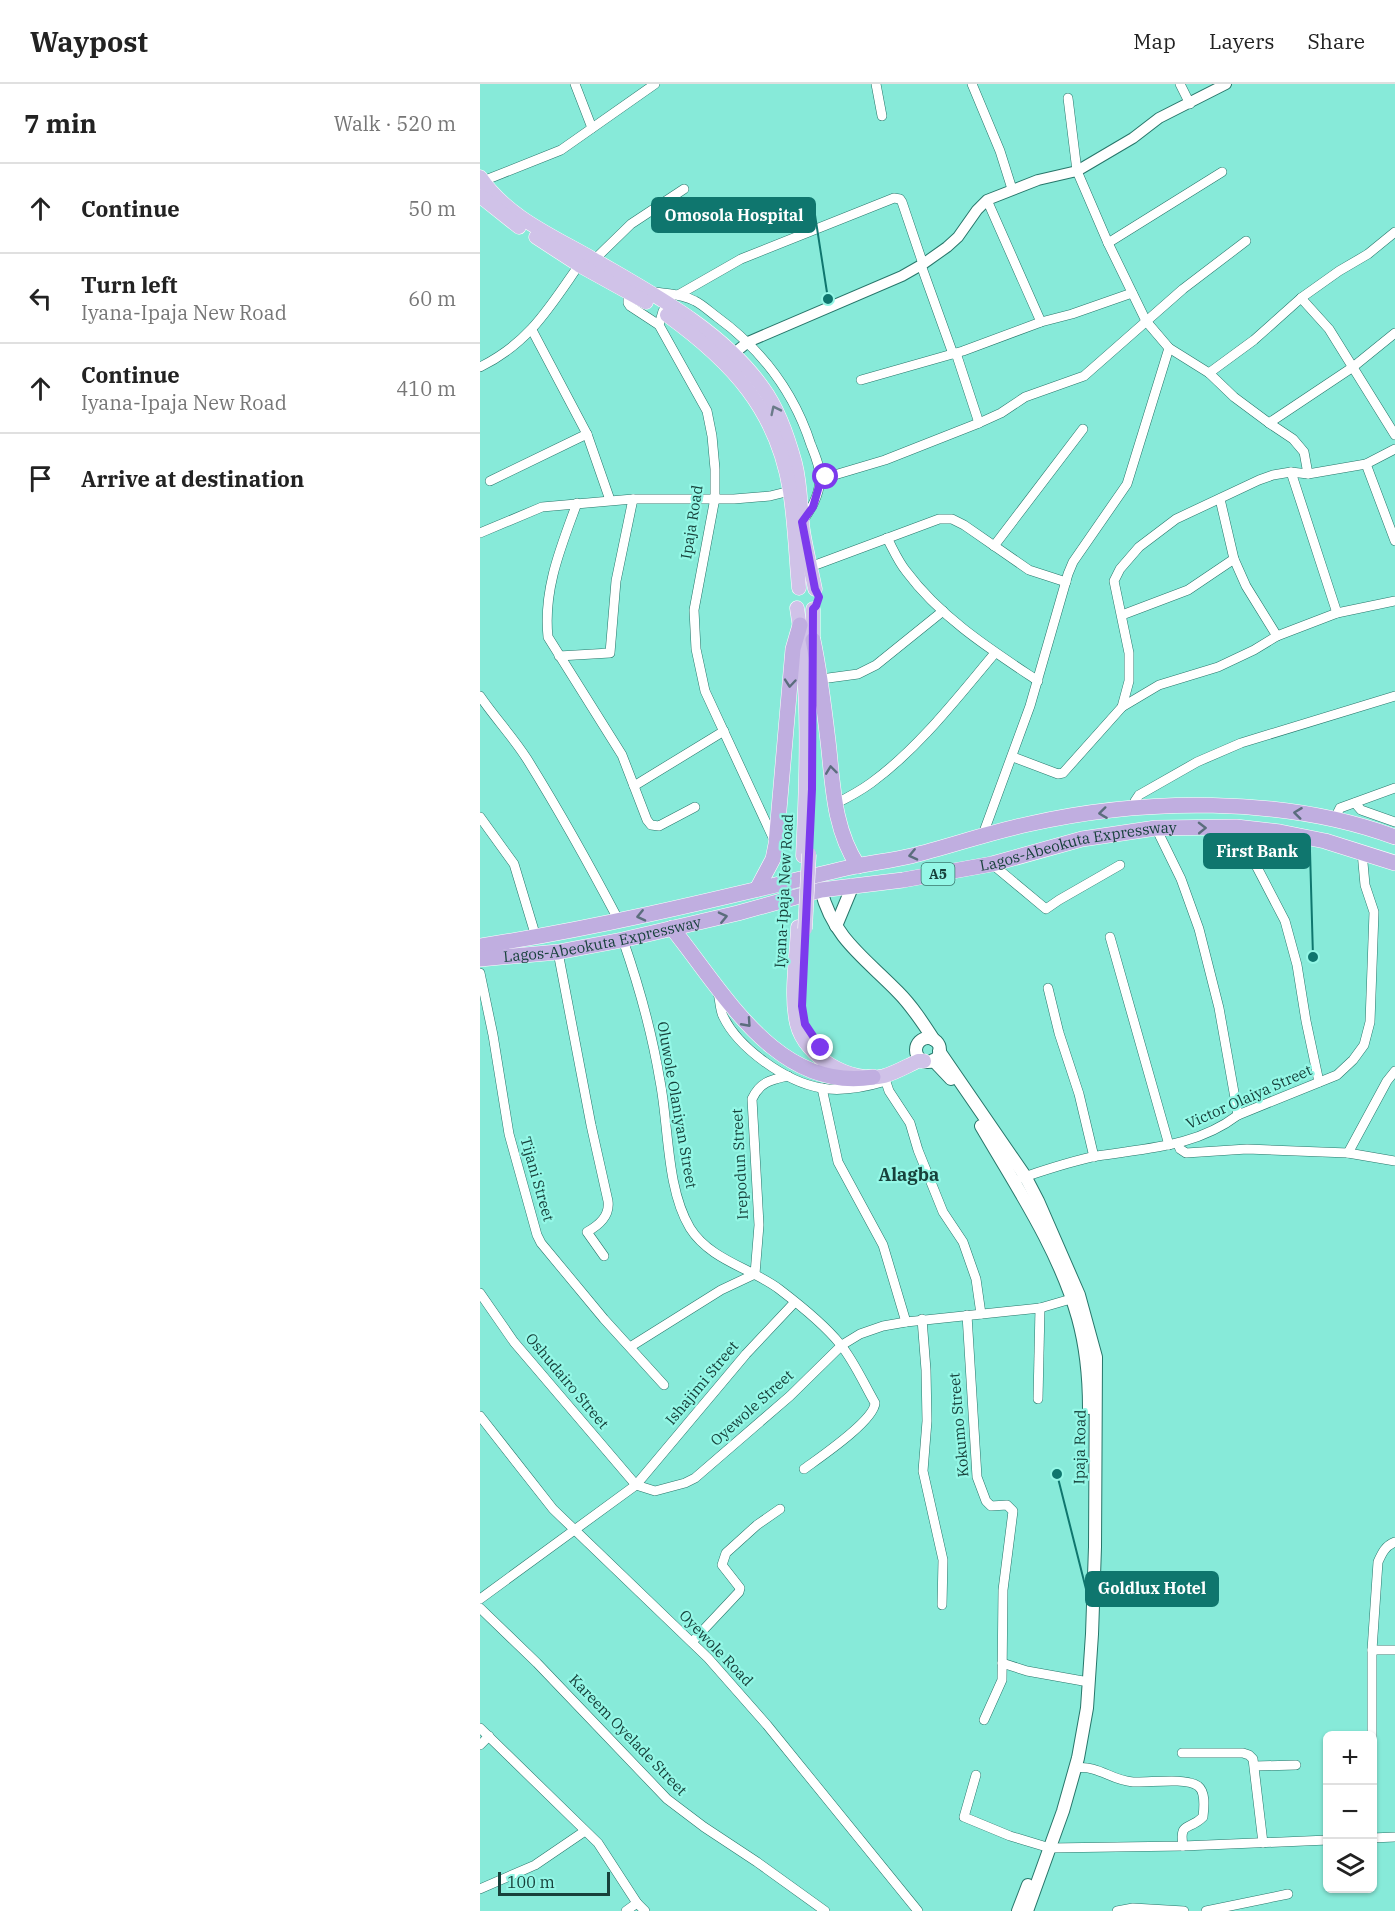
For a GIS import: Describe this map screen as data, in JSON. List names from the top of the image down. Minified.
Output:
{"streets":{"highway":["Lagos-Abeokuta Expressway","A5"],"main road":["Ipaja Road","Iyana-Ipaja New Road"],"street":["Victor Olaiya Street","Oluwole Olaniyan Street","Irepodun Street","Tijani Street","Oshudairo Street","Ishajimi Street","Oyewole Street","Kokumo Street","Oyewole Road","Kareem Oyelade Street"]},"crossings":[["Ipaja Road","Lagos-Abeokuta Expressway"],["Ipaja Road","Victor Olaiya Street"],["Ipaja Road","Oyewole Street"],["Lagos-Abeokuta Expressway","Victor Olaiya Street"],["Lagos-Abeokuta Expressway","Oluwole Olaniyan Street"],["Oluwole Olaniyan Street","Irepodun Street"],["Oluwole Olaniyan Street","Ishajimi Street"],["Oluwole Olaniyan Street","Oyewole Street"],["Oshudairo Street","Ishajimi Street"],["Oshudairo Street","Oyewole Street"],["Ishajimi Street","Oyewole Street"],["Oyewole Street","Kokumo Street"]],"districts":["Alagba"],"places":["Omosola Hospital","First Bank","Goldlux Hotel"],"scale_bar":"100 m","page":{"header":"Waypost","nav":["Map","Layers","Share"],"heading":["7 min","Walk · 520 m"],"list":[["Continue","50 m"],["Turn left","Iyana-Ipaja New Road","60 m"],["Continue","Iyana-Ipaja New Road","410 m"],"Arrive at destination"],"map_buttons":["+","−"],"scale":"100 m"}}
